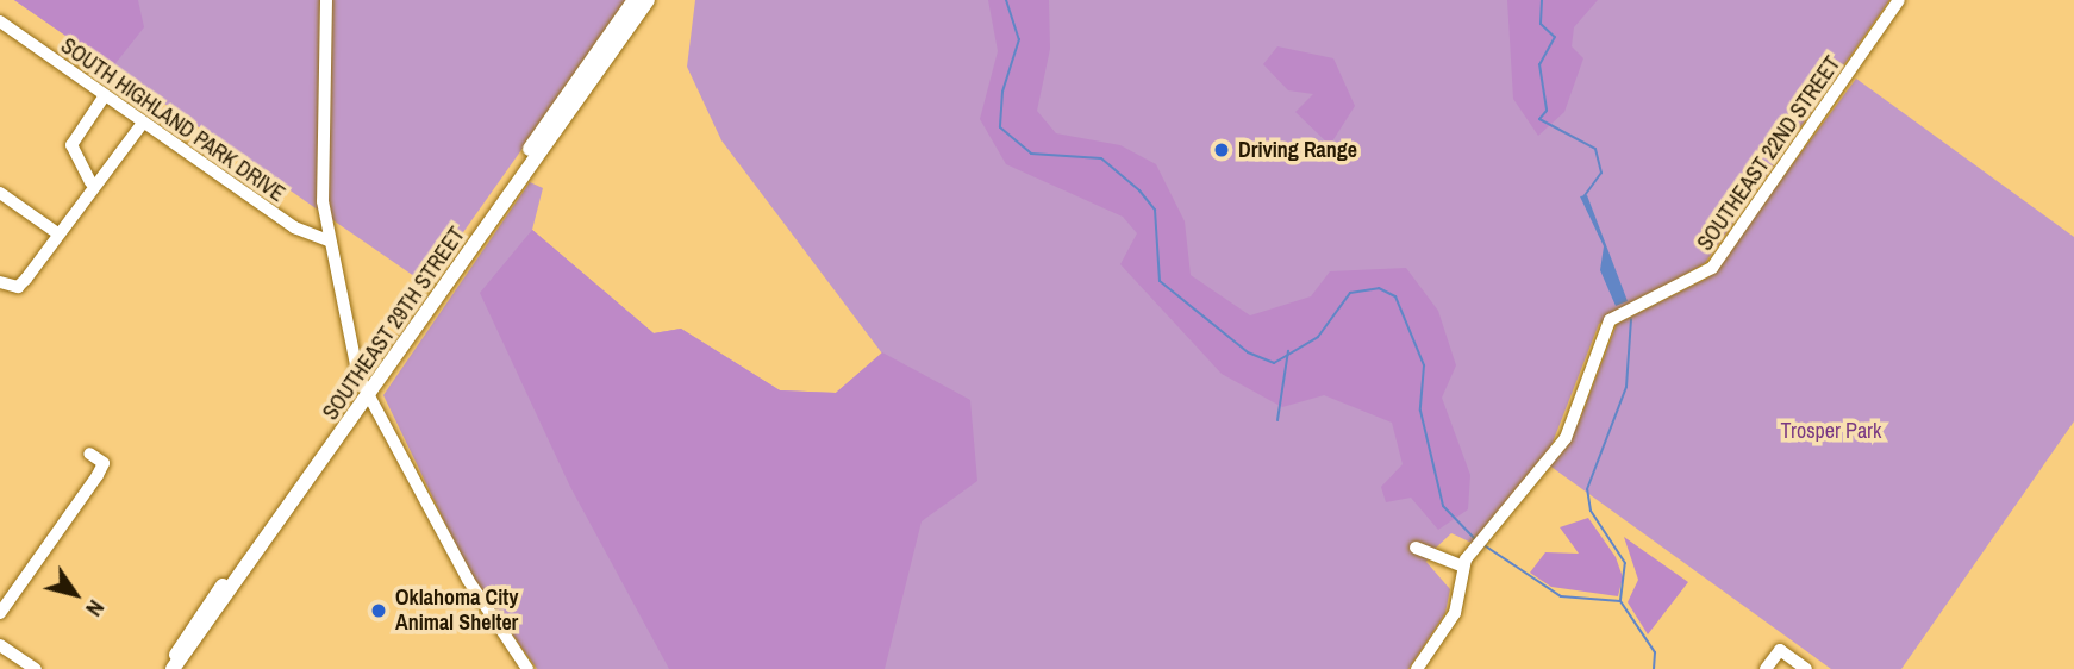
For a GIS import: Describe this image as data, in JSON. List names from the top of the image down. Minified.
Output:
{"streets":{"main road":["SOUTHEAST 29TH STREET"],"street":["SOUTH HIGHLAND PARK DRIVE","SOUTHEAST 22ND STREET"]},"parks":["Trosper Park"],"places":["Driving Range","Oklahoma City Animal Shelter"],"north":"bottom right"}
